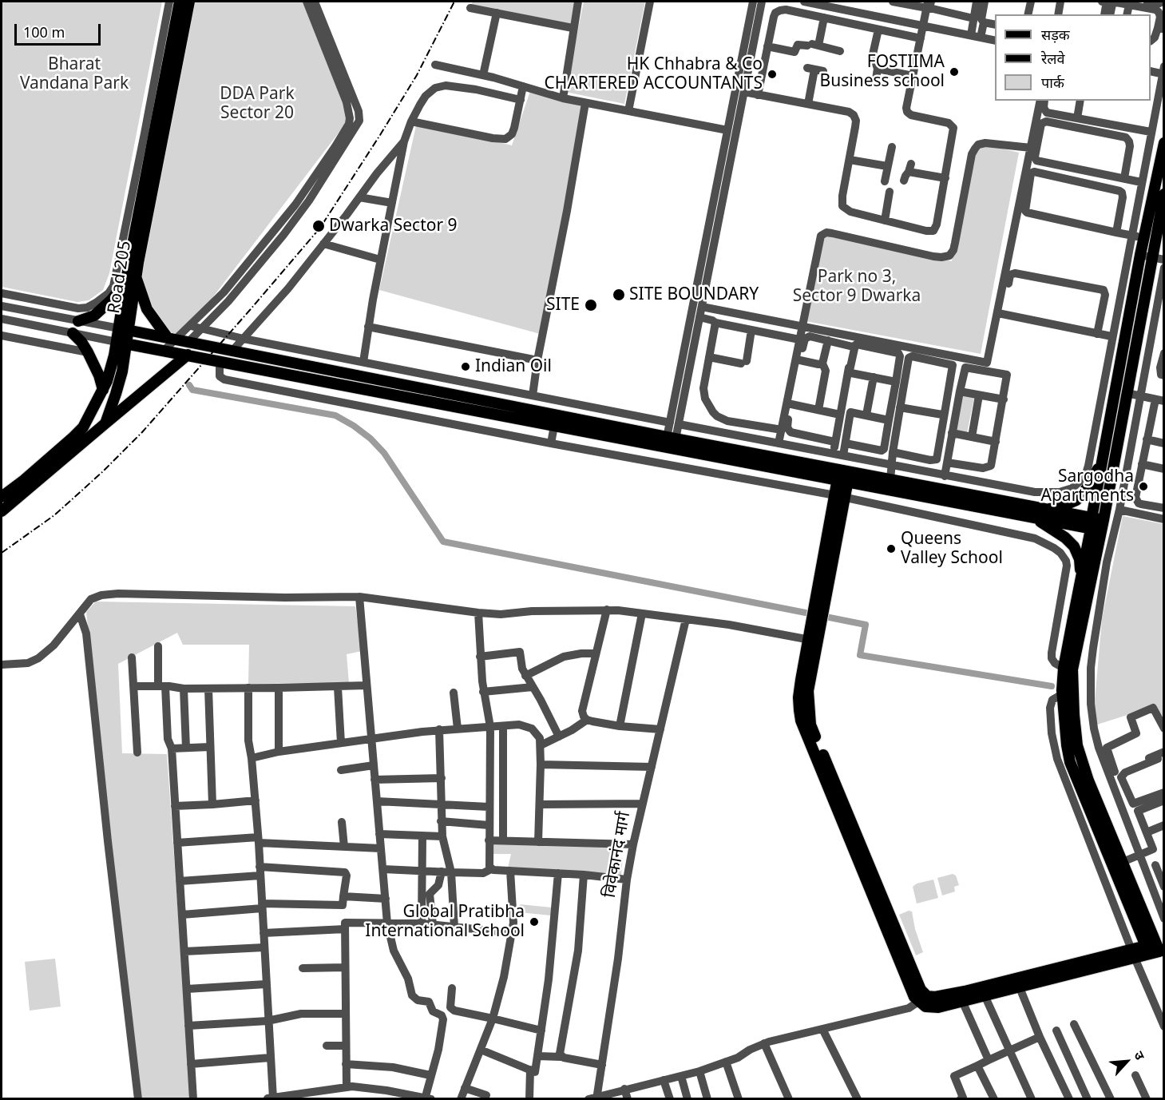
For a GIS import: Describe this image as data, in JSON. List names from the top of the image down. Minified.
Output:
{"streets":{"main road":["Road 205"],"street":["विवेकानंद मार्ग"]},"parks":["Bharat Vandana Park","DDA Park Sector 20","Park no 3, Sector 9 Dwarka"],"places":["FOSTIIMA Business school","HK Chhabra & Co CHARTERED ACCOUNTANTS","Dwarka Sector 9","SITE BOUNDARY","SITE","Indian Oil","Sargodha Apartments","Queens Valley School","Global Pratibha International School"],"legend":["सड़क","रेलवे","पार्क"],"scale_bar":"100 m","north":"top right"}
